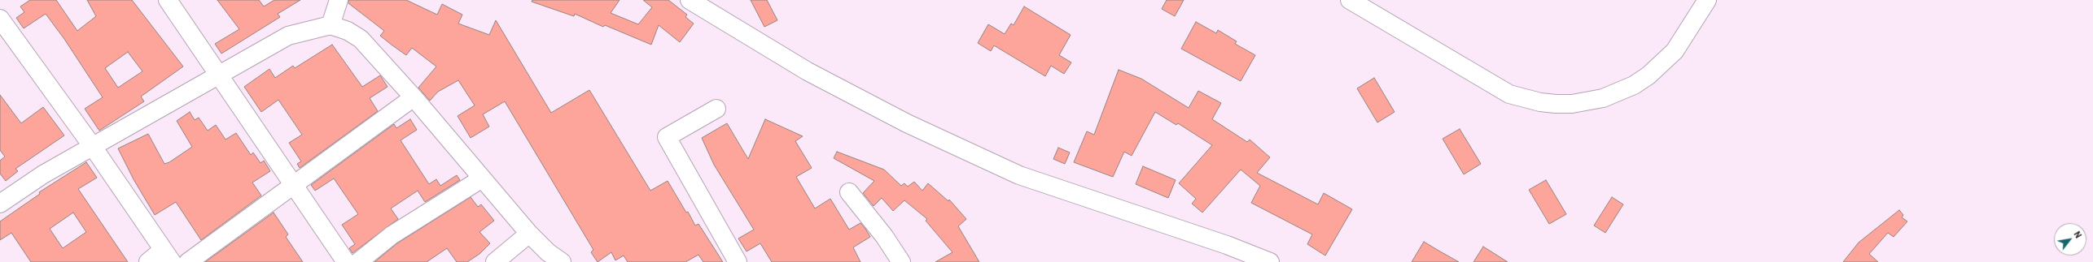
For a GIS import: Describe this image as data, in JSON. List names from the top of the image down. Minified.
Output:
{"north":"top right"}
